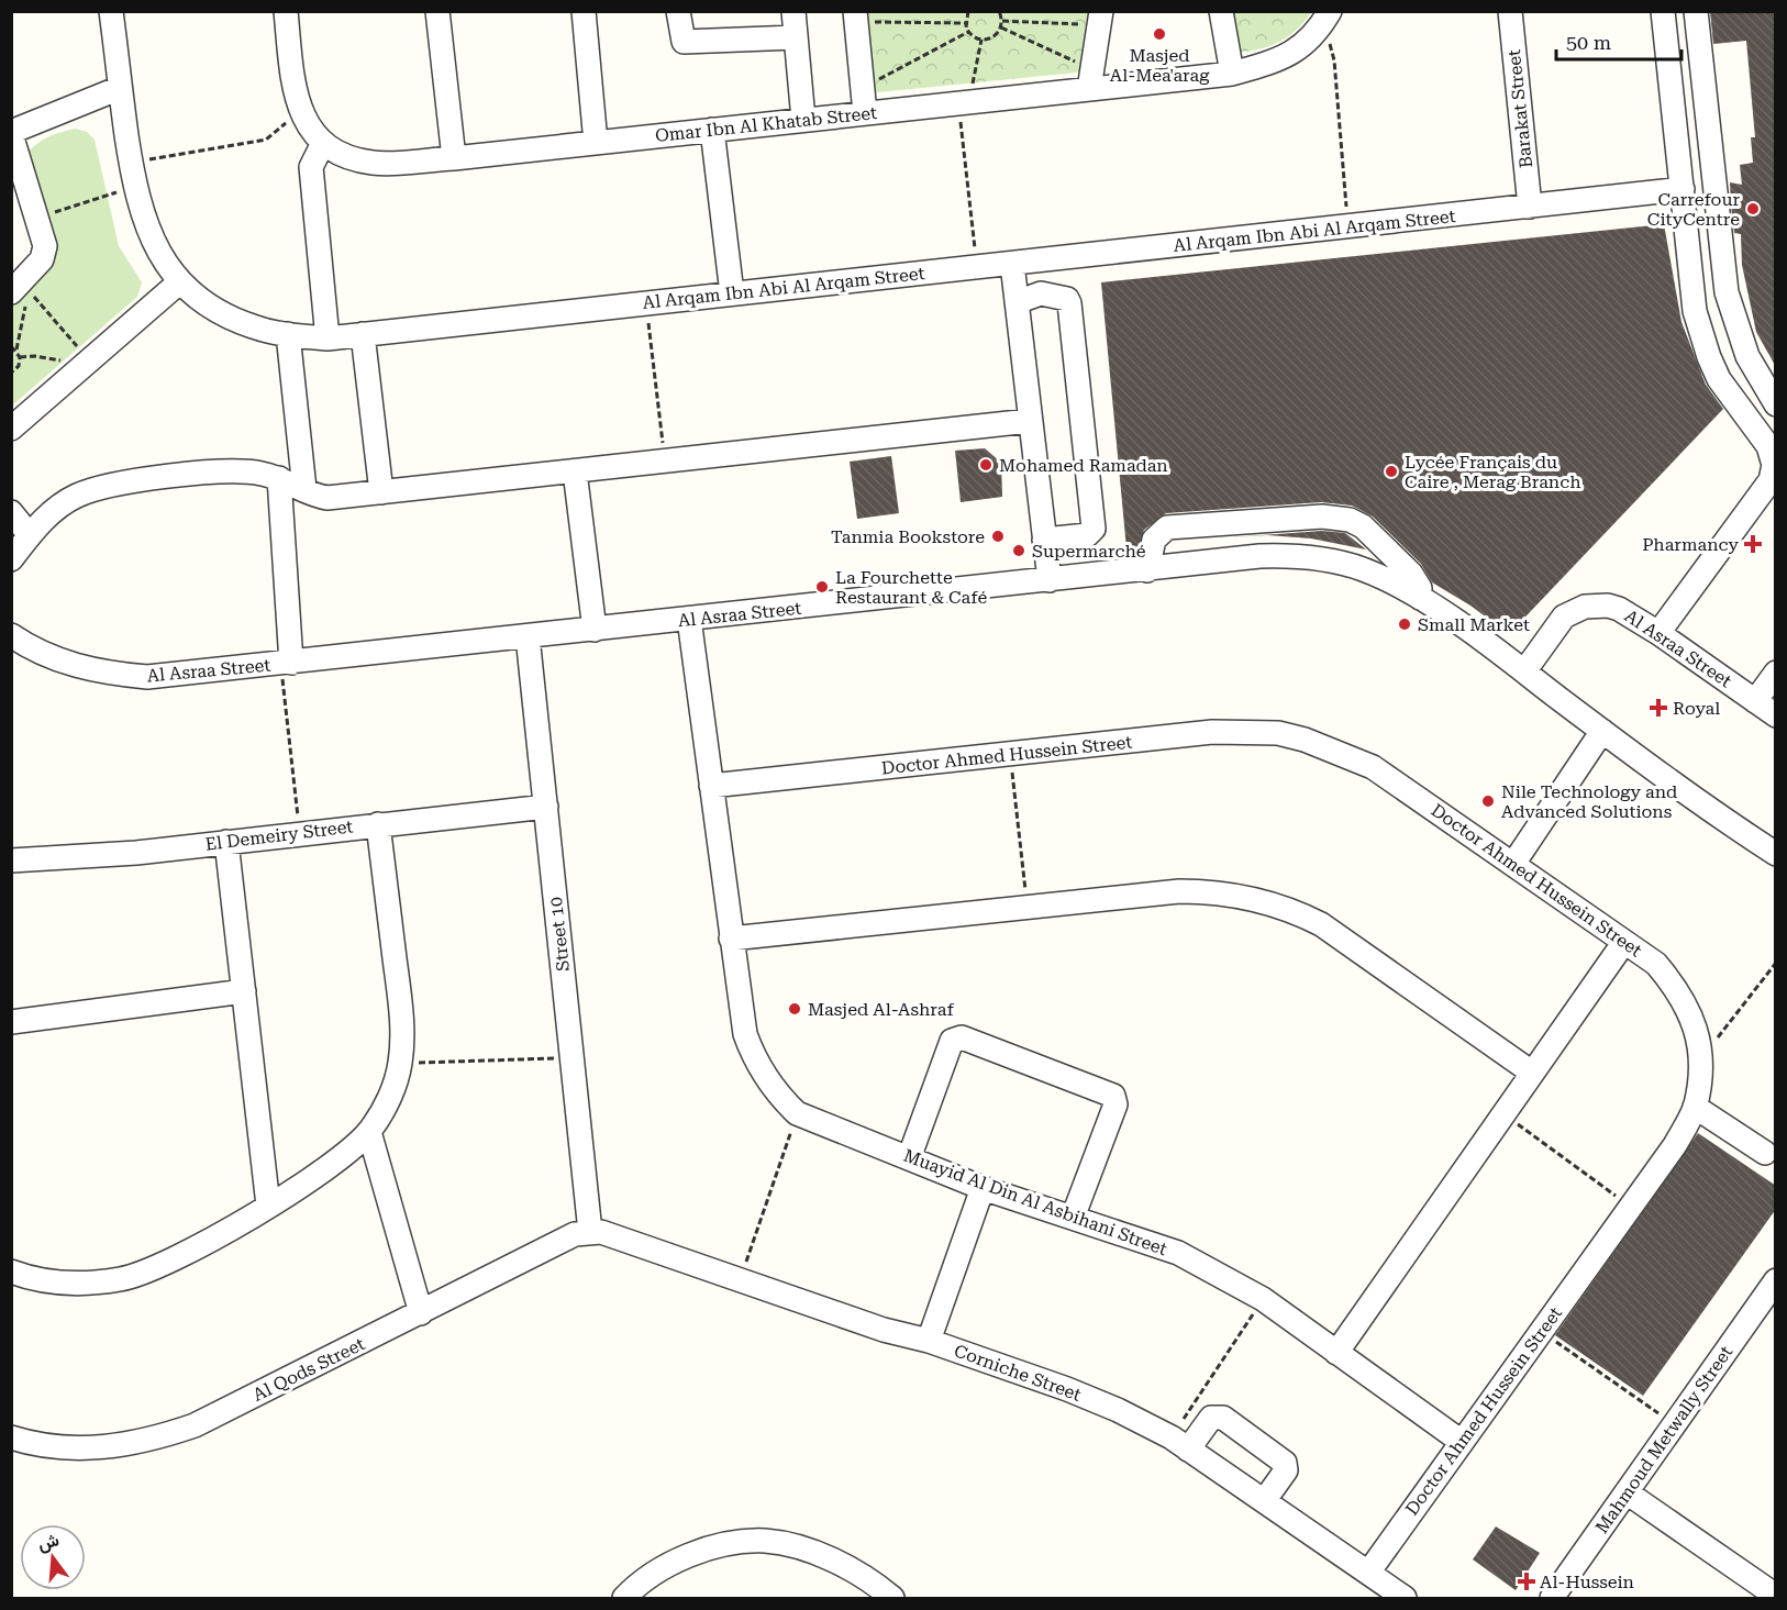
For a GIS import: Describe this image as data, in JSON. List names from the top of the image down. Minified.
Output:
{"streets":{"street":["Barakat Street","Omar Ibn Al Khatab Street","Al Arqam Ibn Abi Al Arqam Street","Al Asraa Street","Doctor Ahmed Hussein Street","El Demeiry Street","Street 10","Muayid Al Din Al Asbihani Street","Al Qods Street","Corniche Street","Mahmoud Metwally Street"]},"crossings":[["Barakat Street","Al Arqam Ibn Abi Al Arqam Street"],["Al Asraa Street","Street 10"],["Al Asraa Street","Muayid Al Din Al Asbihani Street"],["Doctor Ahmed Hussein Street","Muayid Al Din Al Asbihani Street"],["Doctor Ahmed Hussein Street","Corniche Street"],["El Demeiry Street","Street 10"],["Street 10","Al Qods Street"],["Street 10","Corniche Street"],["Al Qods Street","Corniche Street"]],"places":{"other":["Masjed Al-Mea'arag","Carrefour CityCentre","Mohamed Ramadan","Lycée Français du Caire , Merag Branch","Tanmia Bookstore","Supermarché","La Fourchette Restaurant & Café","Small Market","Nile Technology and Advanced Solutions","Masjed Al-Ashraf"],"health":["Pharmancy","Royal","Al-Hussein"]},"scale_bar":"50 m","north":"top"}
